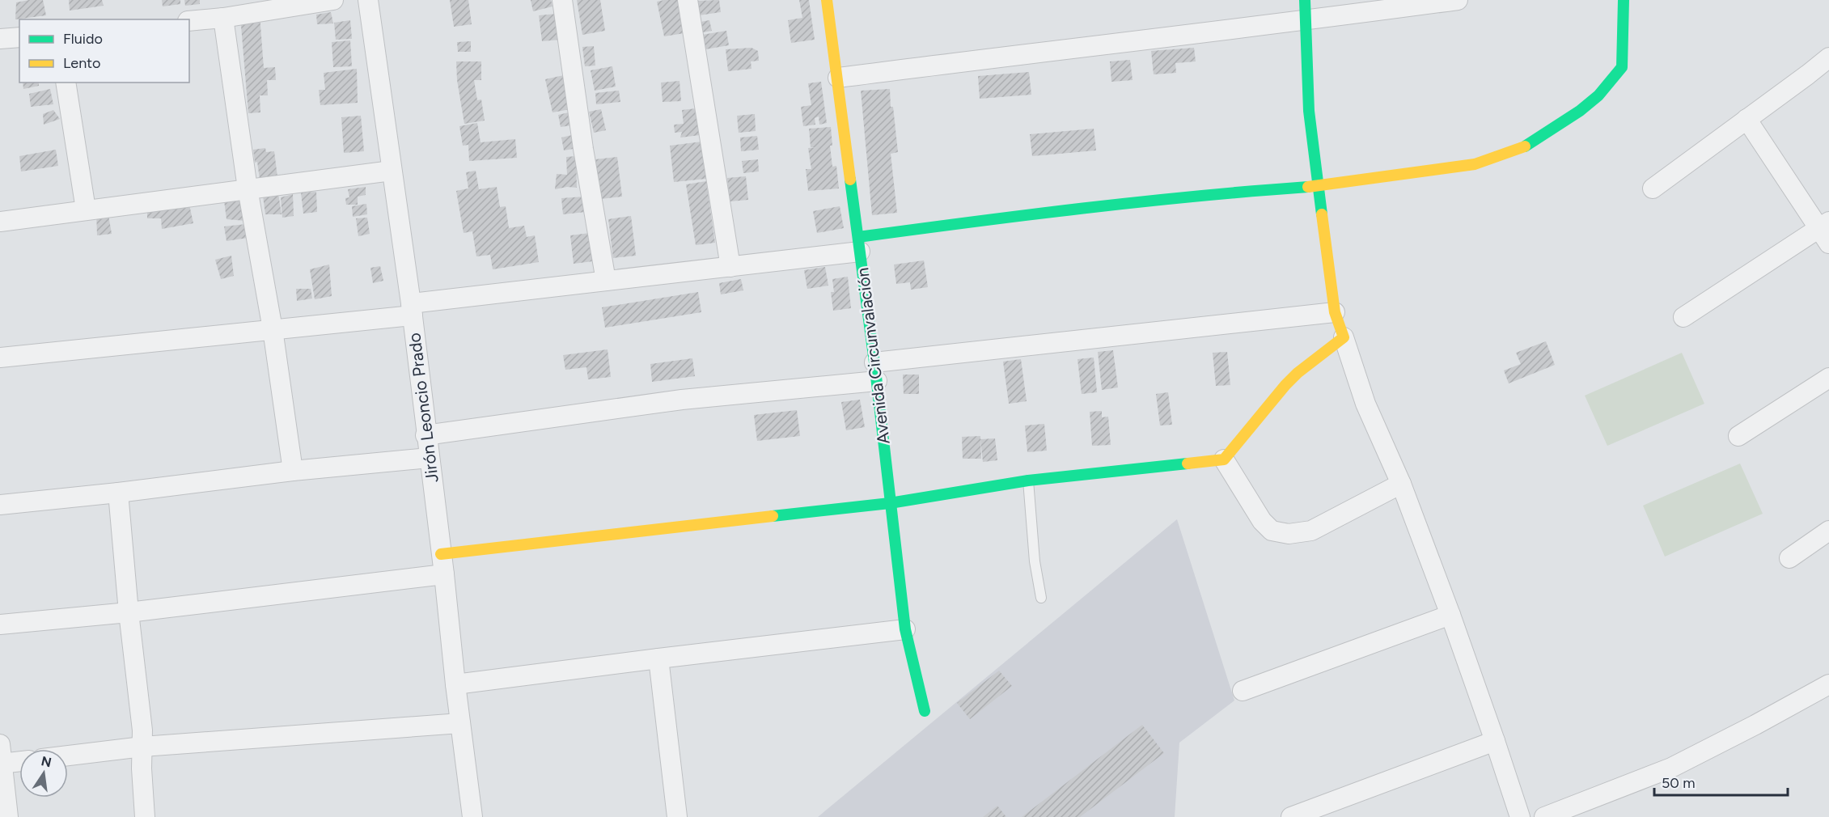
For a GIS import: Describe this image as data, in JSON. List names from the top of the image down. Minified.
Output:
{"streets":{"street":["Avenida Circunvalación","Jirón Leoncio Prado"]},"legend":["Fluido","Lento"],"scale_bar":"50 m","north":"top"}
